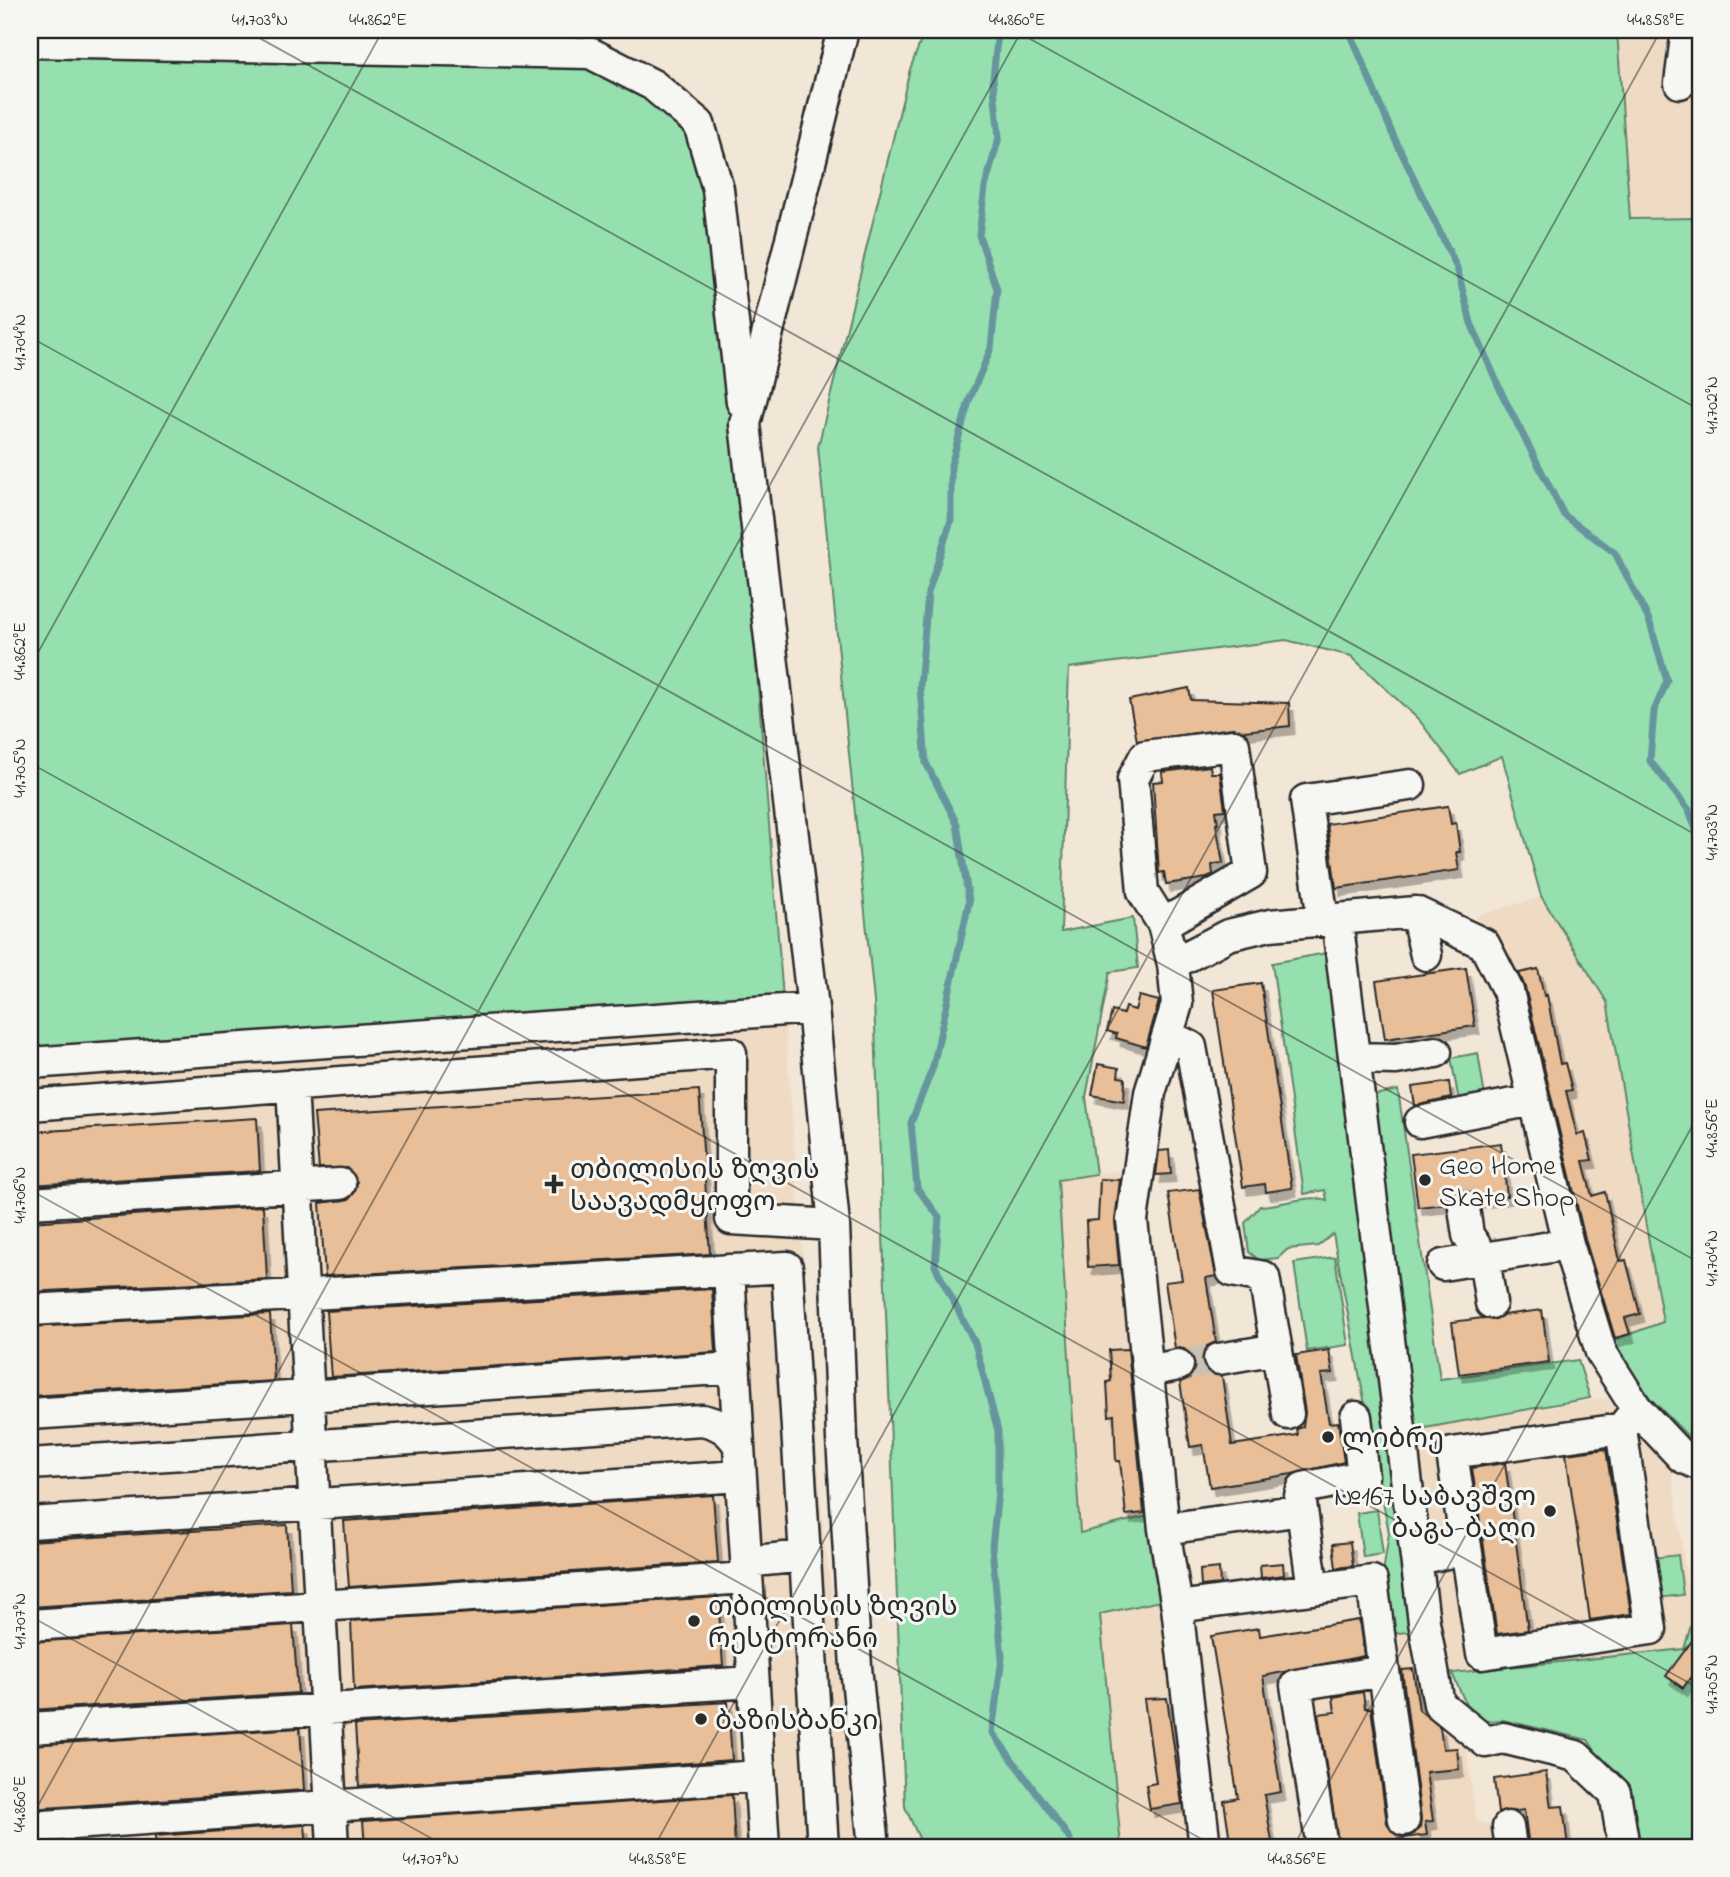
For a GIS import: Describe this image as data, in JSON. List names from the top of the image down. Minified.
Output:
{"places":{"other":["Geo Home Skate Shop","ლიბრე","№167 საბავშვო ბაგა-ბაღი","თბილისის ზღვის რესტორანი","ბაზისბანკი"],"health":["თბილისის ზღვის საავადმყოფო"]},"coordinates":["41.703°N","44.862°E","44.860°E","44.858°E","41.704°N","41.702°N","41.705°N","44.856°E","41.706°N","41.707°N"]}
